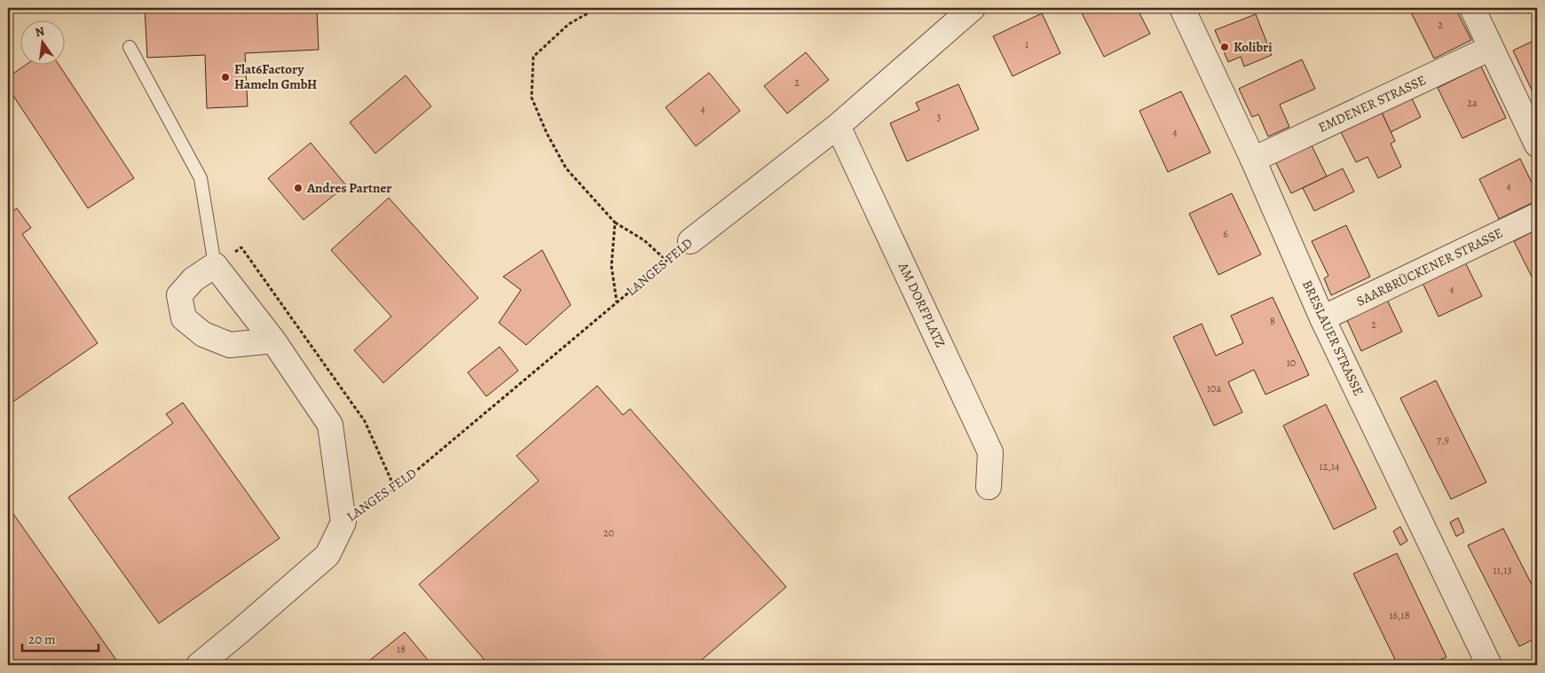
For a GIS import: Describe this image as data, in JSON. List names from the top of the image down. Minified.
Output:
{"streets":{"street":["EMDENER STRASSE","LANGES FELD","SAARBRÜCKENER STRASSE","AM DORFPLATZ","BRESLAUER STRASSE"]},"crossings":[["EMDENER STRASSE","BRESLAUER STRASSE"],["LANGES FELD","AM DORFPLATZ"],["SAARBRÜCKENER STRASSE","BRESLAUER STRASSE"]],"places":["Kolibri","Flat6Factory Hameln GmbH","Andres Partner"],"house_numbers":["2","1","2","2a","4","3","4","4","6","4","8","2","10","10a","7,9","12,14","20","11,13","16,18","18"],"scale_bar":"20 m","north":"top"}
